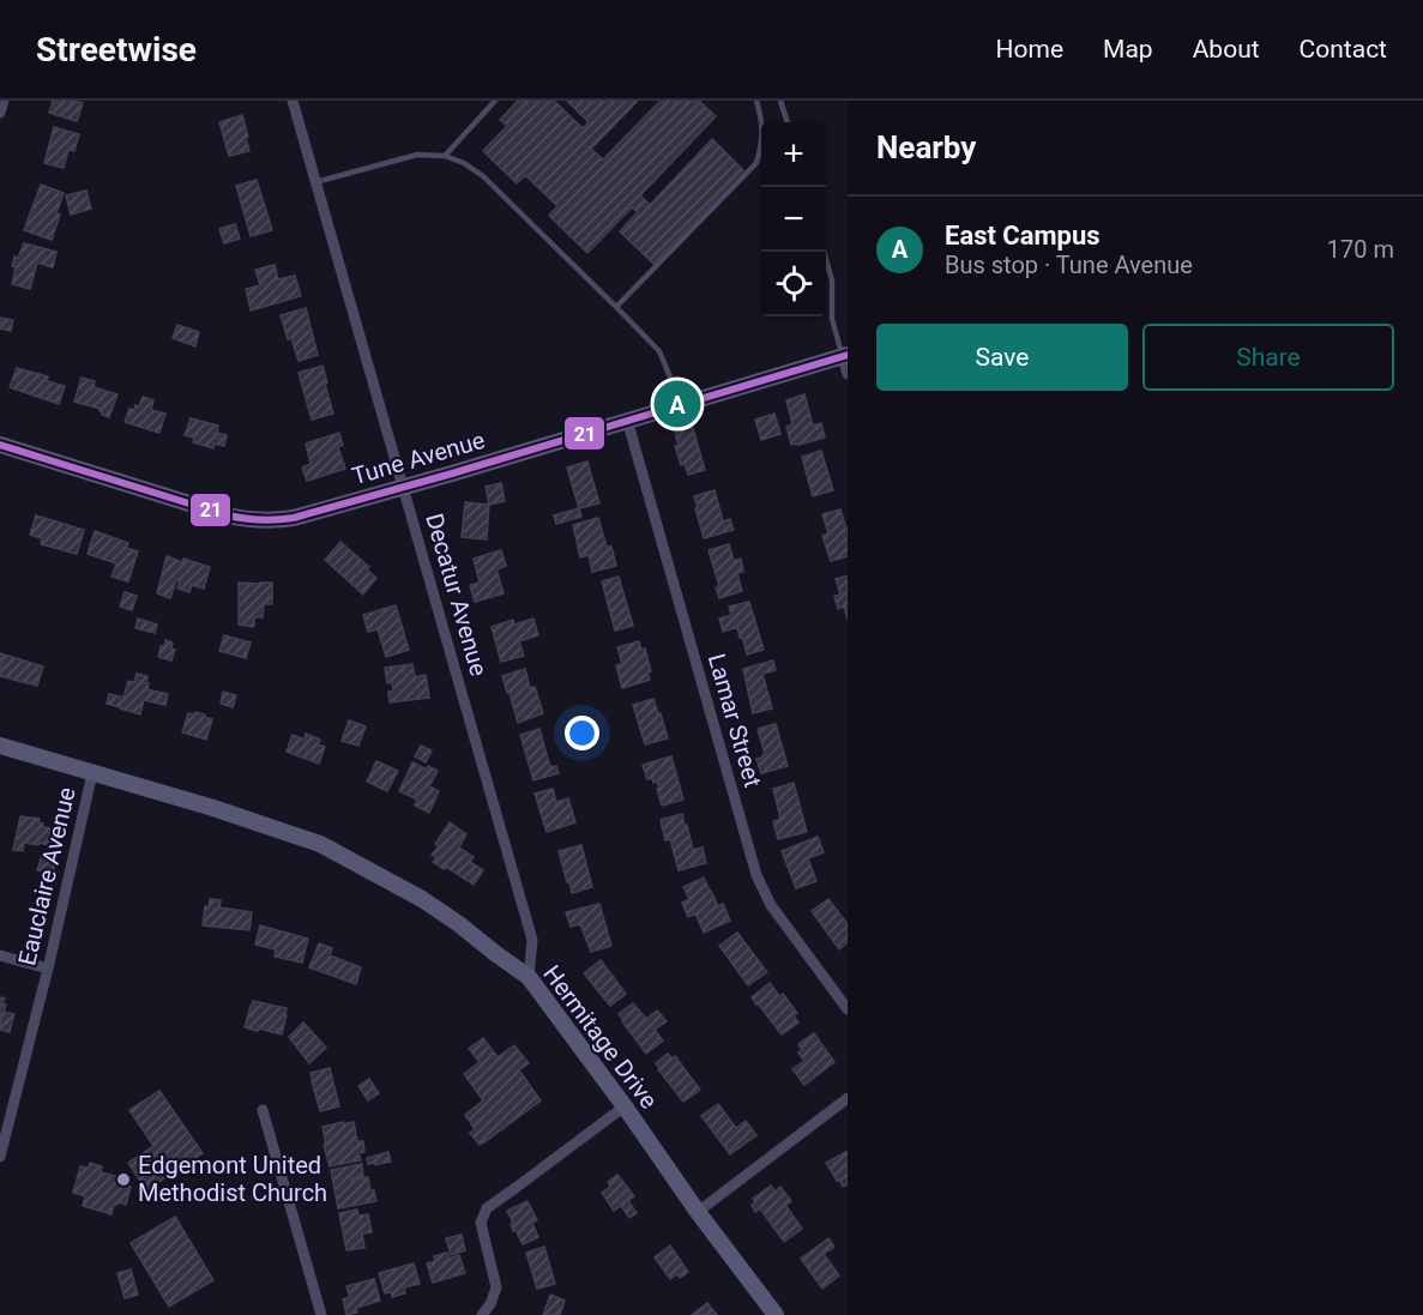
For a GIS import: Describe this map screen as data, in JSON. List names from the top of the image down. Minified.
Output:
{"streets":{"street":["Tune Avenue","Decatur Avenue","Lamar Street","Eauclaire Avenue","Hermitage Drive"]},"crossings":[["Tune Avenue","Decatur Avenue"],["Tune Avenue","Lamar Street"],["Decatur Avenue","Hermitage Drive"],["Eauclaire Avenue","Hermitage Drive"]],"places":["Edgemont United Methodist Church"],"lines":["transit line 21"],"page":{"header":"Streetwise","nav":["Home","Map","About","Contact"],"heading":"Nearby","map_buttons":["+","−"],"list":[{"mark":"A","name":"East Campus","note":"Bus stop · Tune Avenue","value":"170 m"}],"buttons":["Save","Share"],"pins":"A"}}
